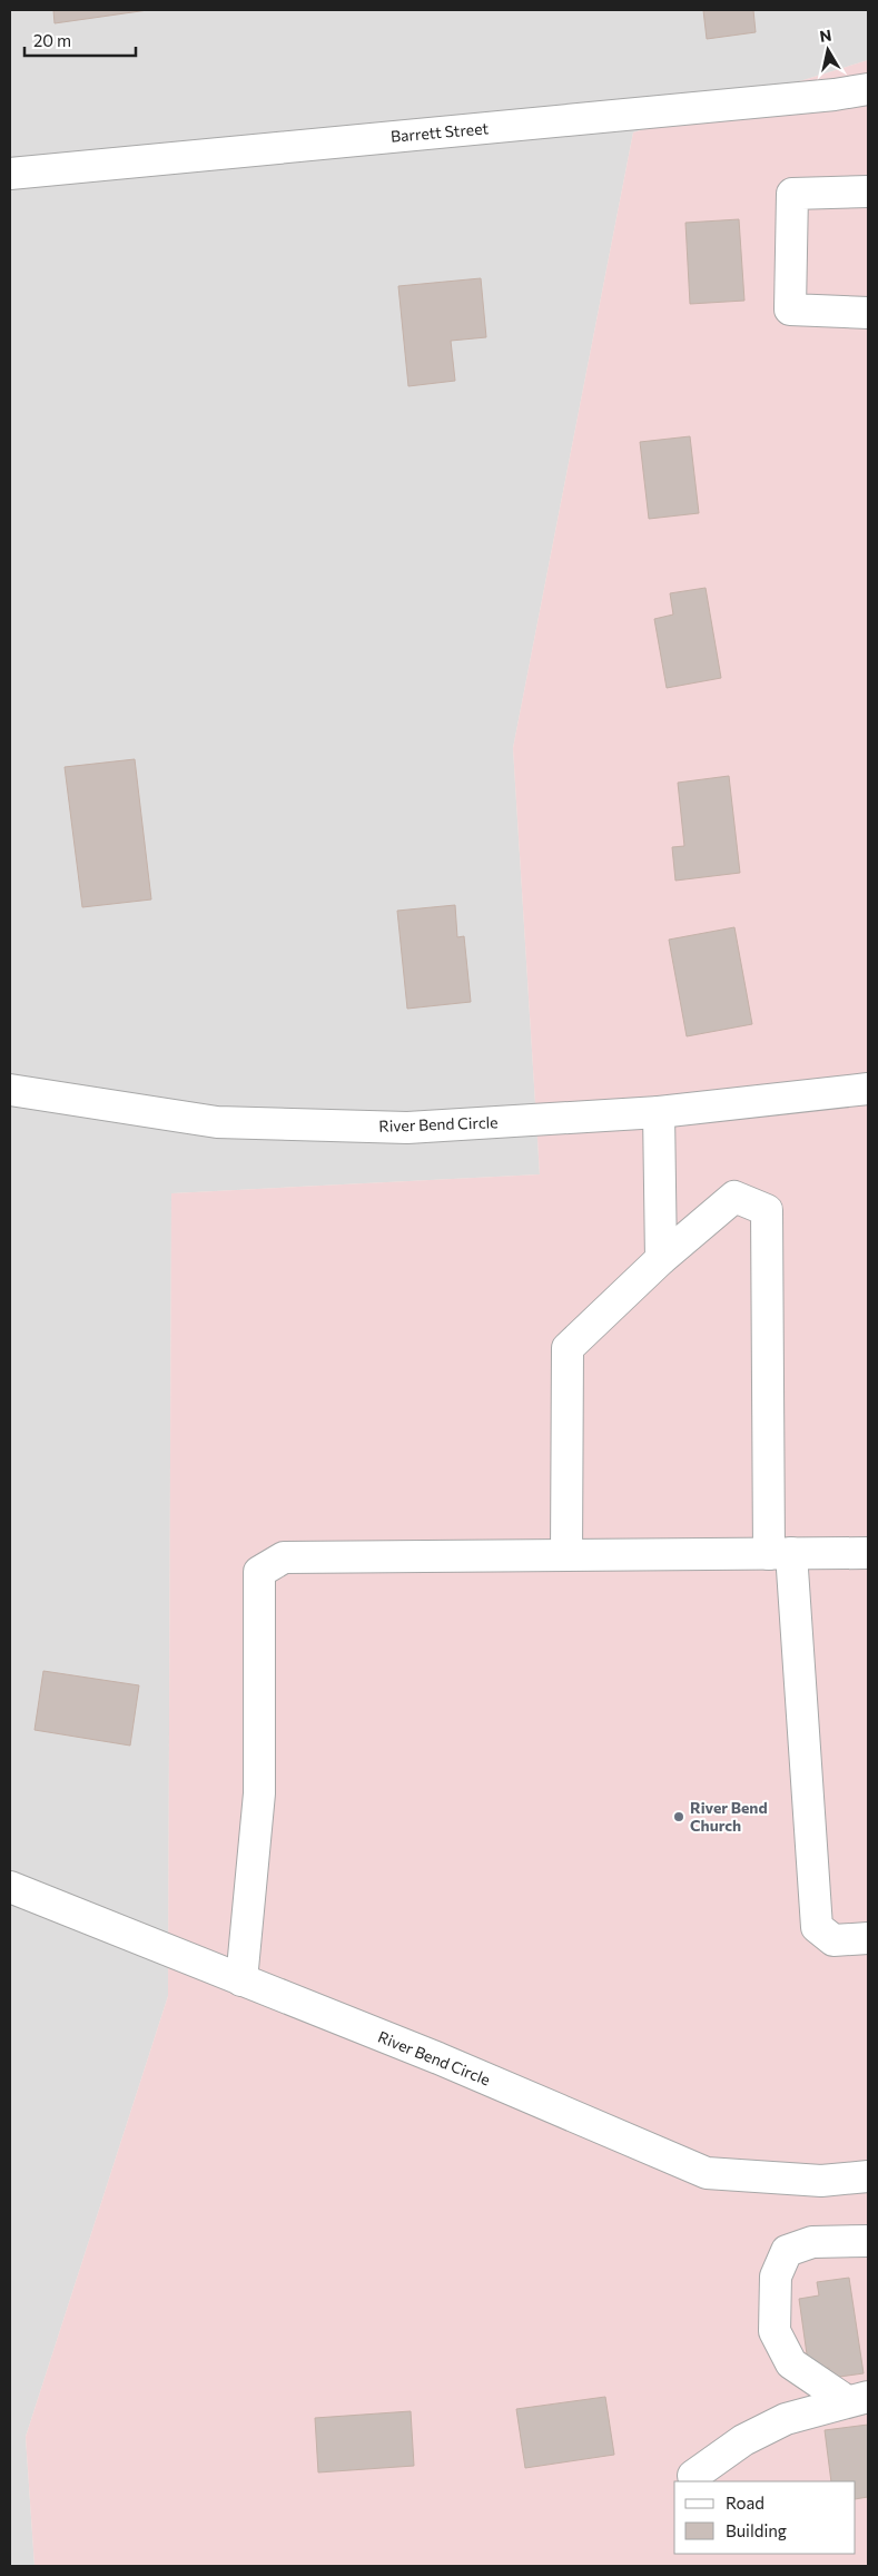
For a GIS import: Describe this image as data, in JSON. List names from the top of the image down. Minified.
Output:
{"streets":{"street":["Barrett Street","River Bend Circle"]},"places":["River Bend Church"],"legend":["Road","Building"],"scale_bar":"20 m","north":"top"}
